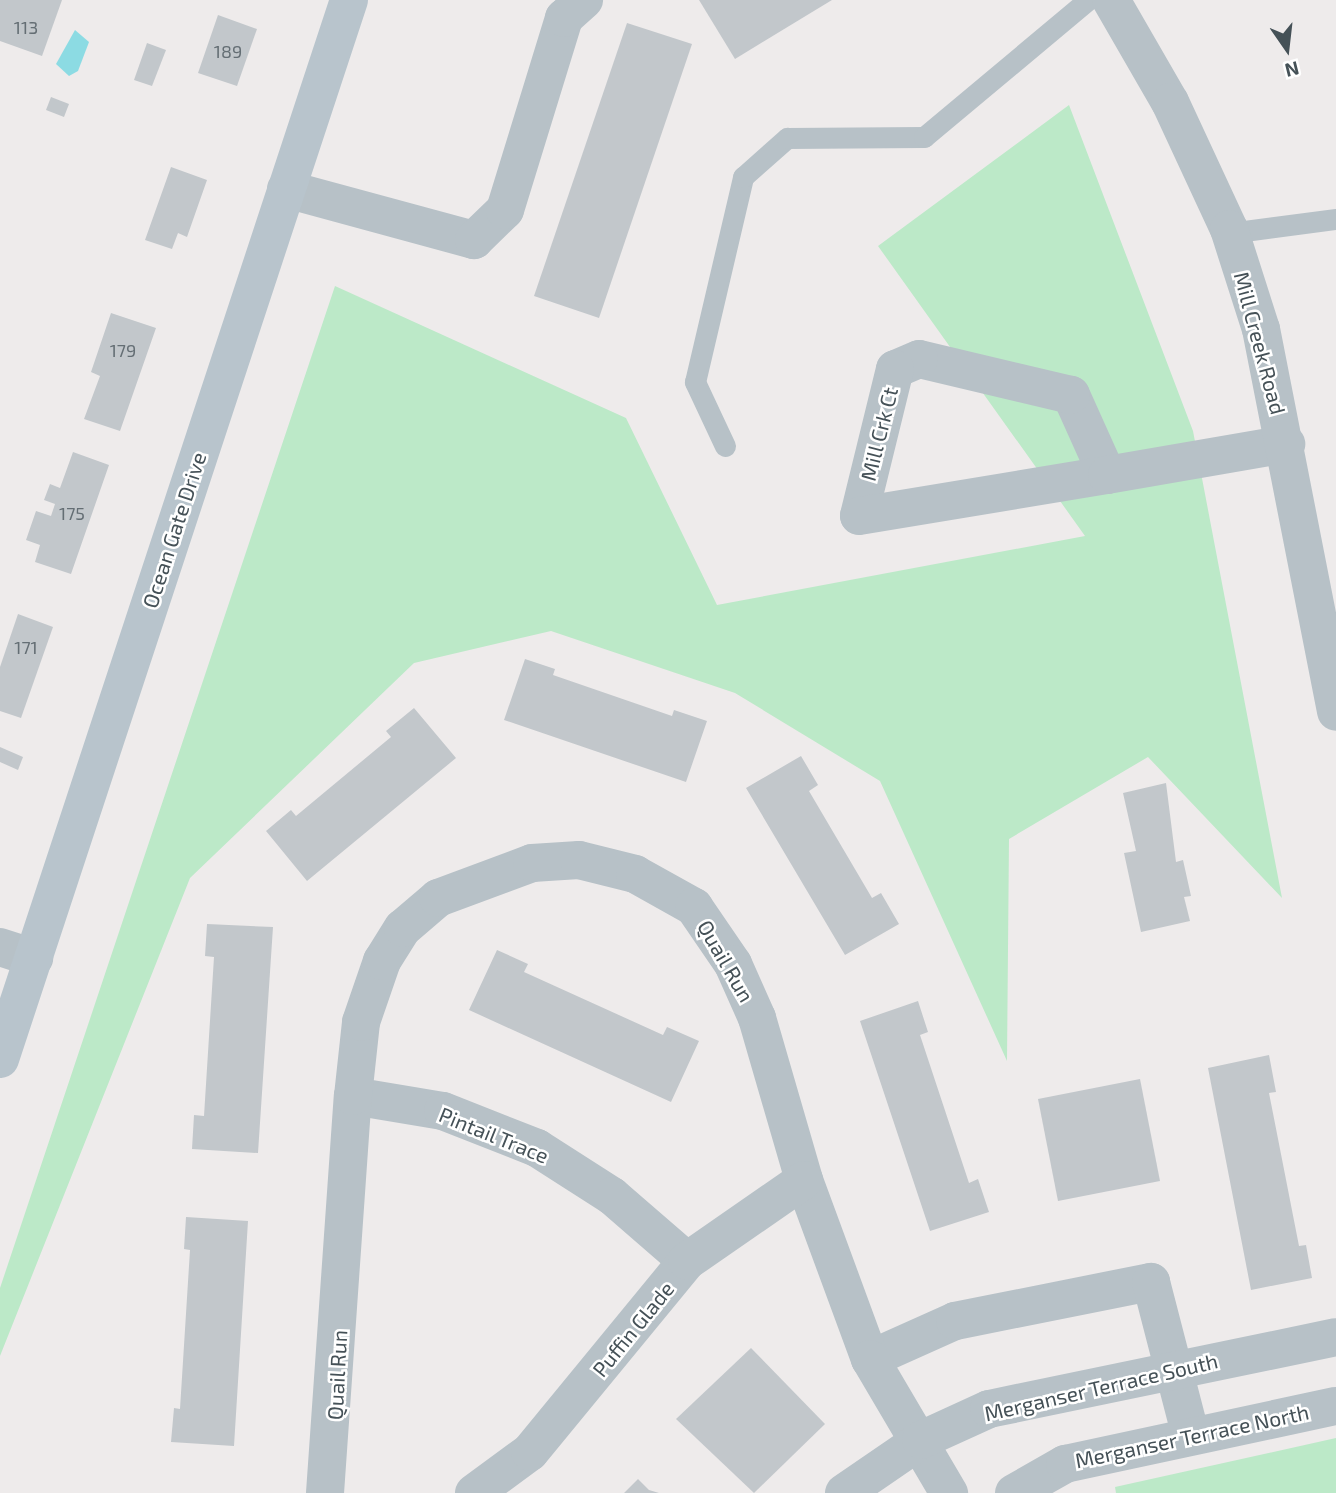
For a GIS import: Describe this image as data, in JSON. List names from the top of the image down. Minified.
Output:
{"streets":{"main road":["Ocean Gate Drive"],"street":["Mill Creek Road","Mill Crk Ct","Quail Run","Pintail Trace","Puffin Glade","Merganser Terrace South","Merganser Terrace North"]},"crossings":[["Mill Creek Road","Mill Crk Ct"],["Quail Run","Pintail Trace"],["Quail Run","Puffin Glade"],["Quail Run","Merganser Terrace South"],["Pintail Trace","Puffin Glade"]],"house_numbers":["113","189","179","175","171"],"north":"bottom"}
